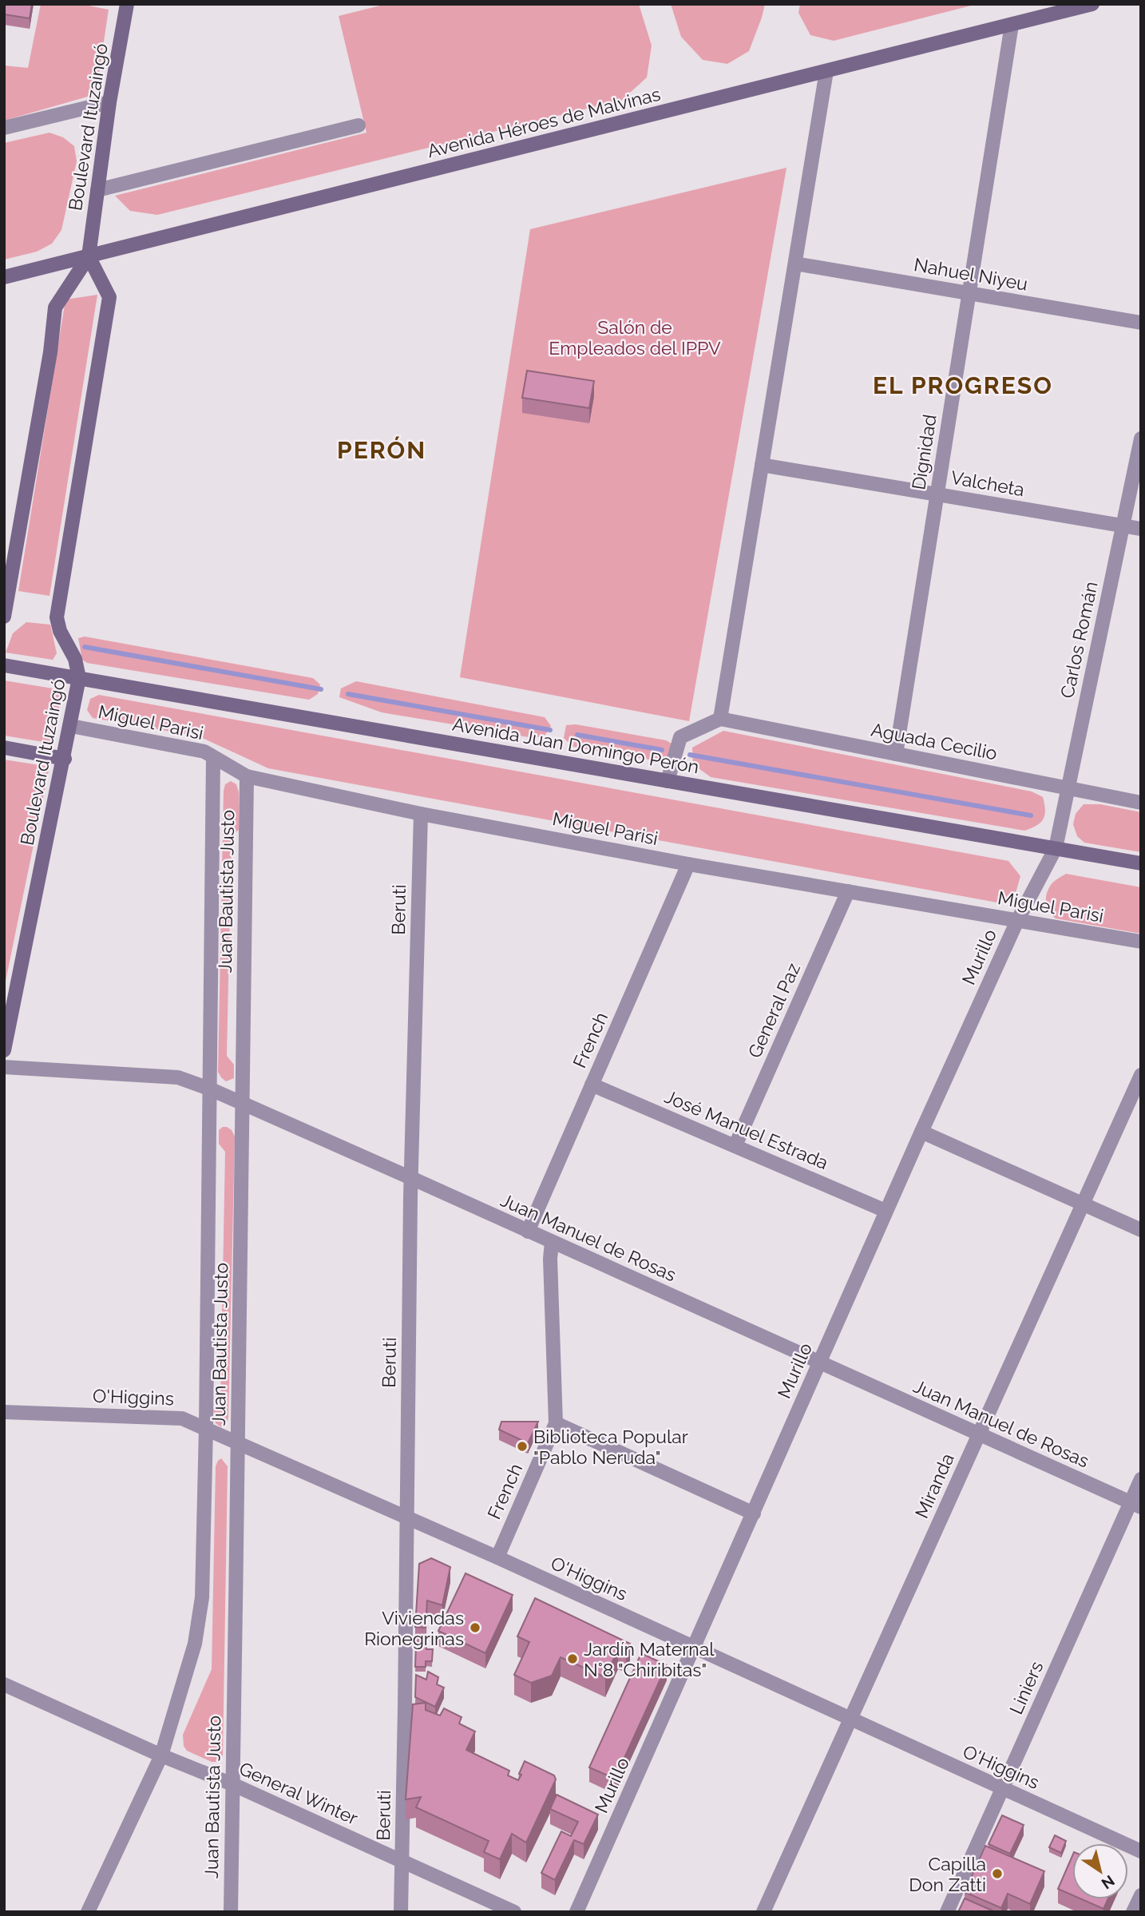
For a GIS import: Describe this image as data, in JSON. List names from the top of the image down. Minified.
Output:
{"streets":{"main road":["Avenida Héroes de Malvinas","Boulevard Ituzaingó","Avenida Juan Domingo Perón"],"street":["Nahuel Niyeu","Dignidad","Valcheta","Carlos Román","Miguel Parisi","Aguada Cecilio","Juan Bautista Justo","Beruti","Murillo","General Paz","French","José Manuel Estrada","Juan Manuel de Rosas","O'Higgins","Miranda","Liniers","General Winter"]},"crossings":[["Avenida Héroes de Malvinas","Boulevard Ituzaingó"],["Avenida Héroes de Malvinas","Dignidad"],["Boulevard Ituzaingó","Miguel Parisi"],["Boulevard Ituzaingó","Avenida Juan Domingo Perón"],["Nahuel Niyeu","Dignidad"],["Dignidad","Valcheta"],["Dignidad","Aguada Cecilio"],["Valcheta","Carlos Román"],["Carlos Román","Aguada Cecilio"],["Carlos Román","Avenida Juan Domingo Perón"],["Carlos Román","Murillo"],["Miguel Parisi","Juan Bautista Justo"],["Miguel Parisi","Beruti"],["Miguel Parisi","Murillo"],["Miguel Parisi","General Paz"],["Miguel Parisi","French"],["Avenida Juan Domingo Perón","Murillo"],["Juan Bautista Justo","Juan Manuel de Rosas"],["Juan Bautista Justo","O'Higgins"],["Juan Bautista Justo","General Winter"],["Beruti","Juan Manuel de Rosas"],["Beruti","O'Higgins"],["Beruti","General Winter"],["Murillo","José Manuel Estrada"],["Murillo","Juan Manuel de Rosas"],["Murillo","O'Higgins"],["General Paz","José Manuel Estrada"],["French","José Manuel Estrada"],["French","Juan Manuel de Rosas"],["French","O'Higgins"],["Juan Manuel de Rosas","Miranda"],["Juan Manuel de Rosas","Liniers"],["O'Higgins","Miranda"],["O'Higgins","Liniers"]],"districts":["EL PROGRESO","PERÓN"],"parks":["Salón de Empleados del IPPV"],"places":["Biblioteca Popular \"Pablo Neruda\"","Viviendas Rionegrinas","Jardín Maternal N°8 \"Chiribitas\"","Capilla Don Zatti"],"north":"bottom right"}
